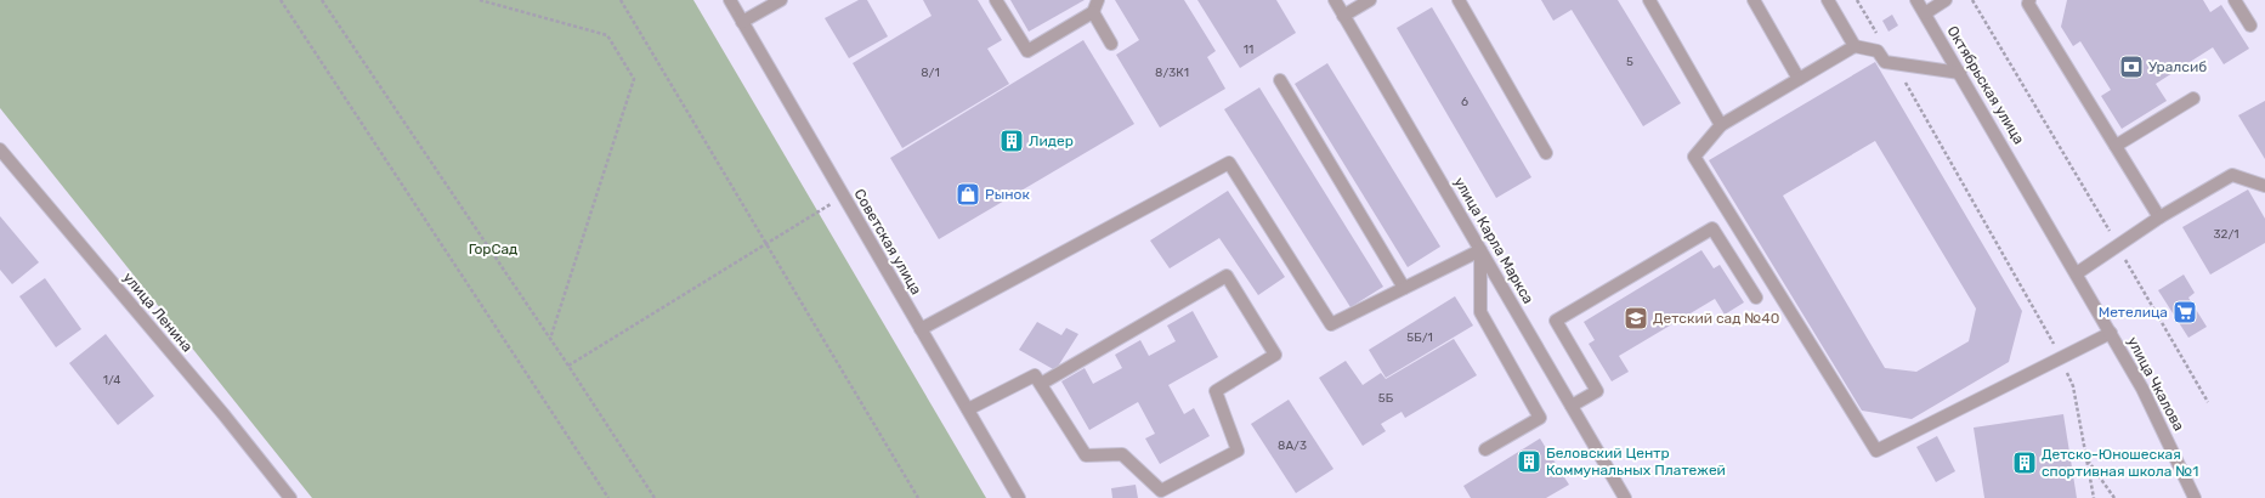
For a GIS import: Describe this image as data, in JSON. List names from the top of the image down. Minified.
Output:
{"streets":{"street":["Октябрьская улица","улица Карла Маркса","Советская улица","улица Ленина","улица Чкалова"]},"crossings":[["Октябрьская улица","улица Чкалова"]],"parks":["ГорСад"],"places":{"bank":["Уралсиб"],"building":["Лидер","Беловский Центр Коммунальных Платежей","Детско-Юношеская спортивная школа №1"],"shop":["Рынок"],"supermarket":["Метелица"],"school or university":["Детский сад №40"]},"house_numbers":["11","5","8/1","8/3К1","6","32/1","5Б/1","1/4","5Б","8А/3"]}
